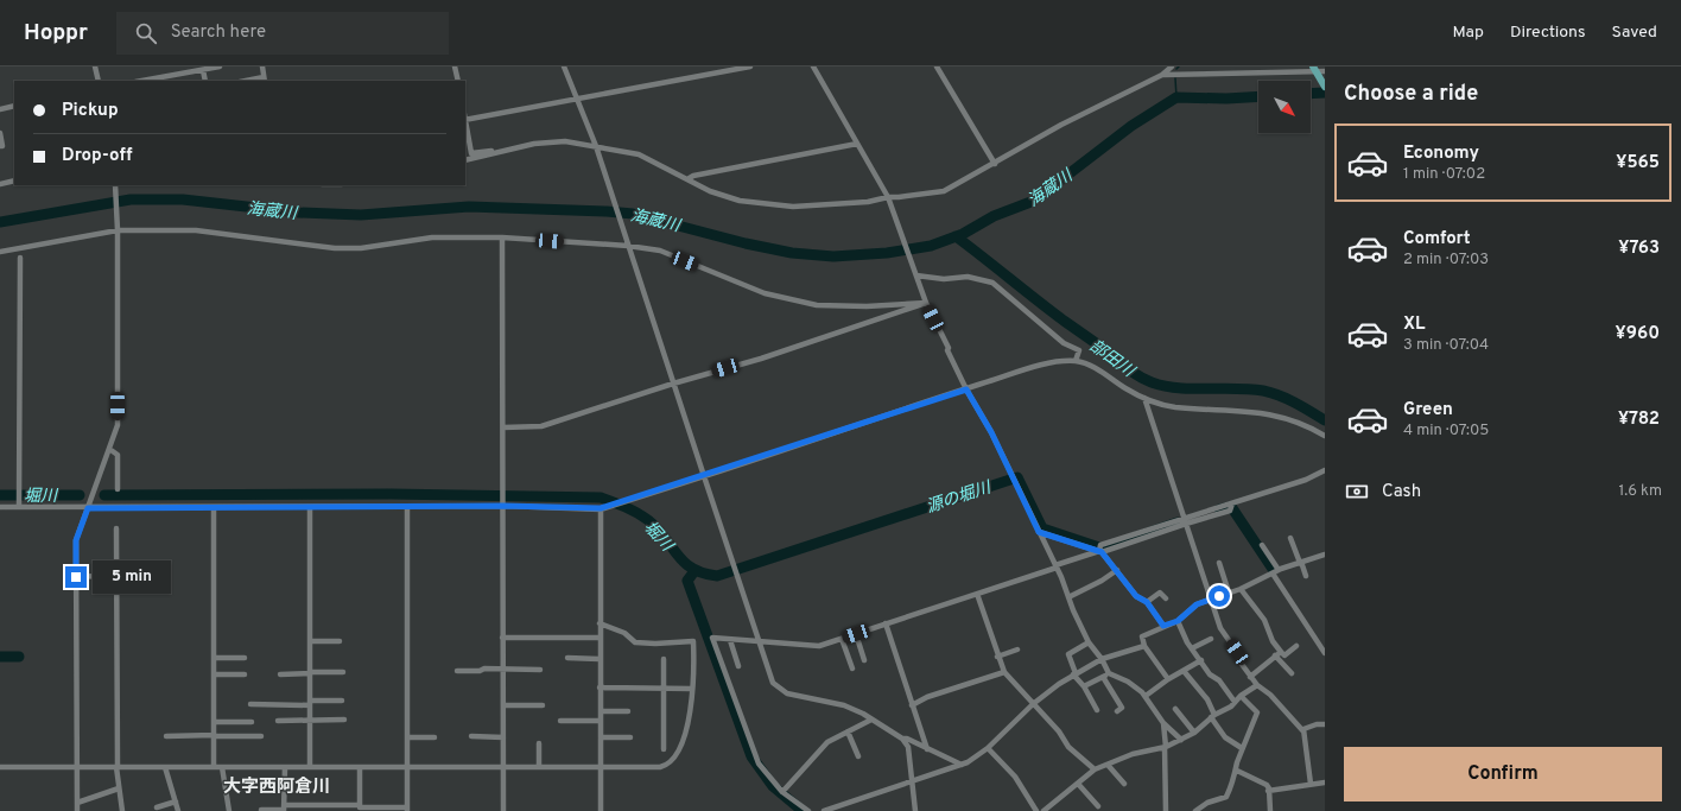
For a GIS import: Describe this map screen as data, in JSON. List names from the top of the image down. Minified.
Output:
{"districts":["大字西阿倉川"],"water":["海蔵川","部田川","堀川","源の堀川"],"north":"bottom right","page":{"header":"Hoppr","search":"Search here","nav":["Map","Directions","Saved"],"heading":"Choose a ride","banner":["Pickup","Drop-off"],"list":[{"name":"Economy","note":"1 min · 07:02","value":"¥565"},{"name":"Comfort","note":"2 min · 07:03","value":"¥763"},{"name":"XL","note":"3 min · 07:04","value":"¥960"},{"name":"Green","note":"4 min · 07:05","value":"¥782"}],"pay":["Cash","1.6 km"],"bubble":"5 min","buttons":"Confirm"}}
